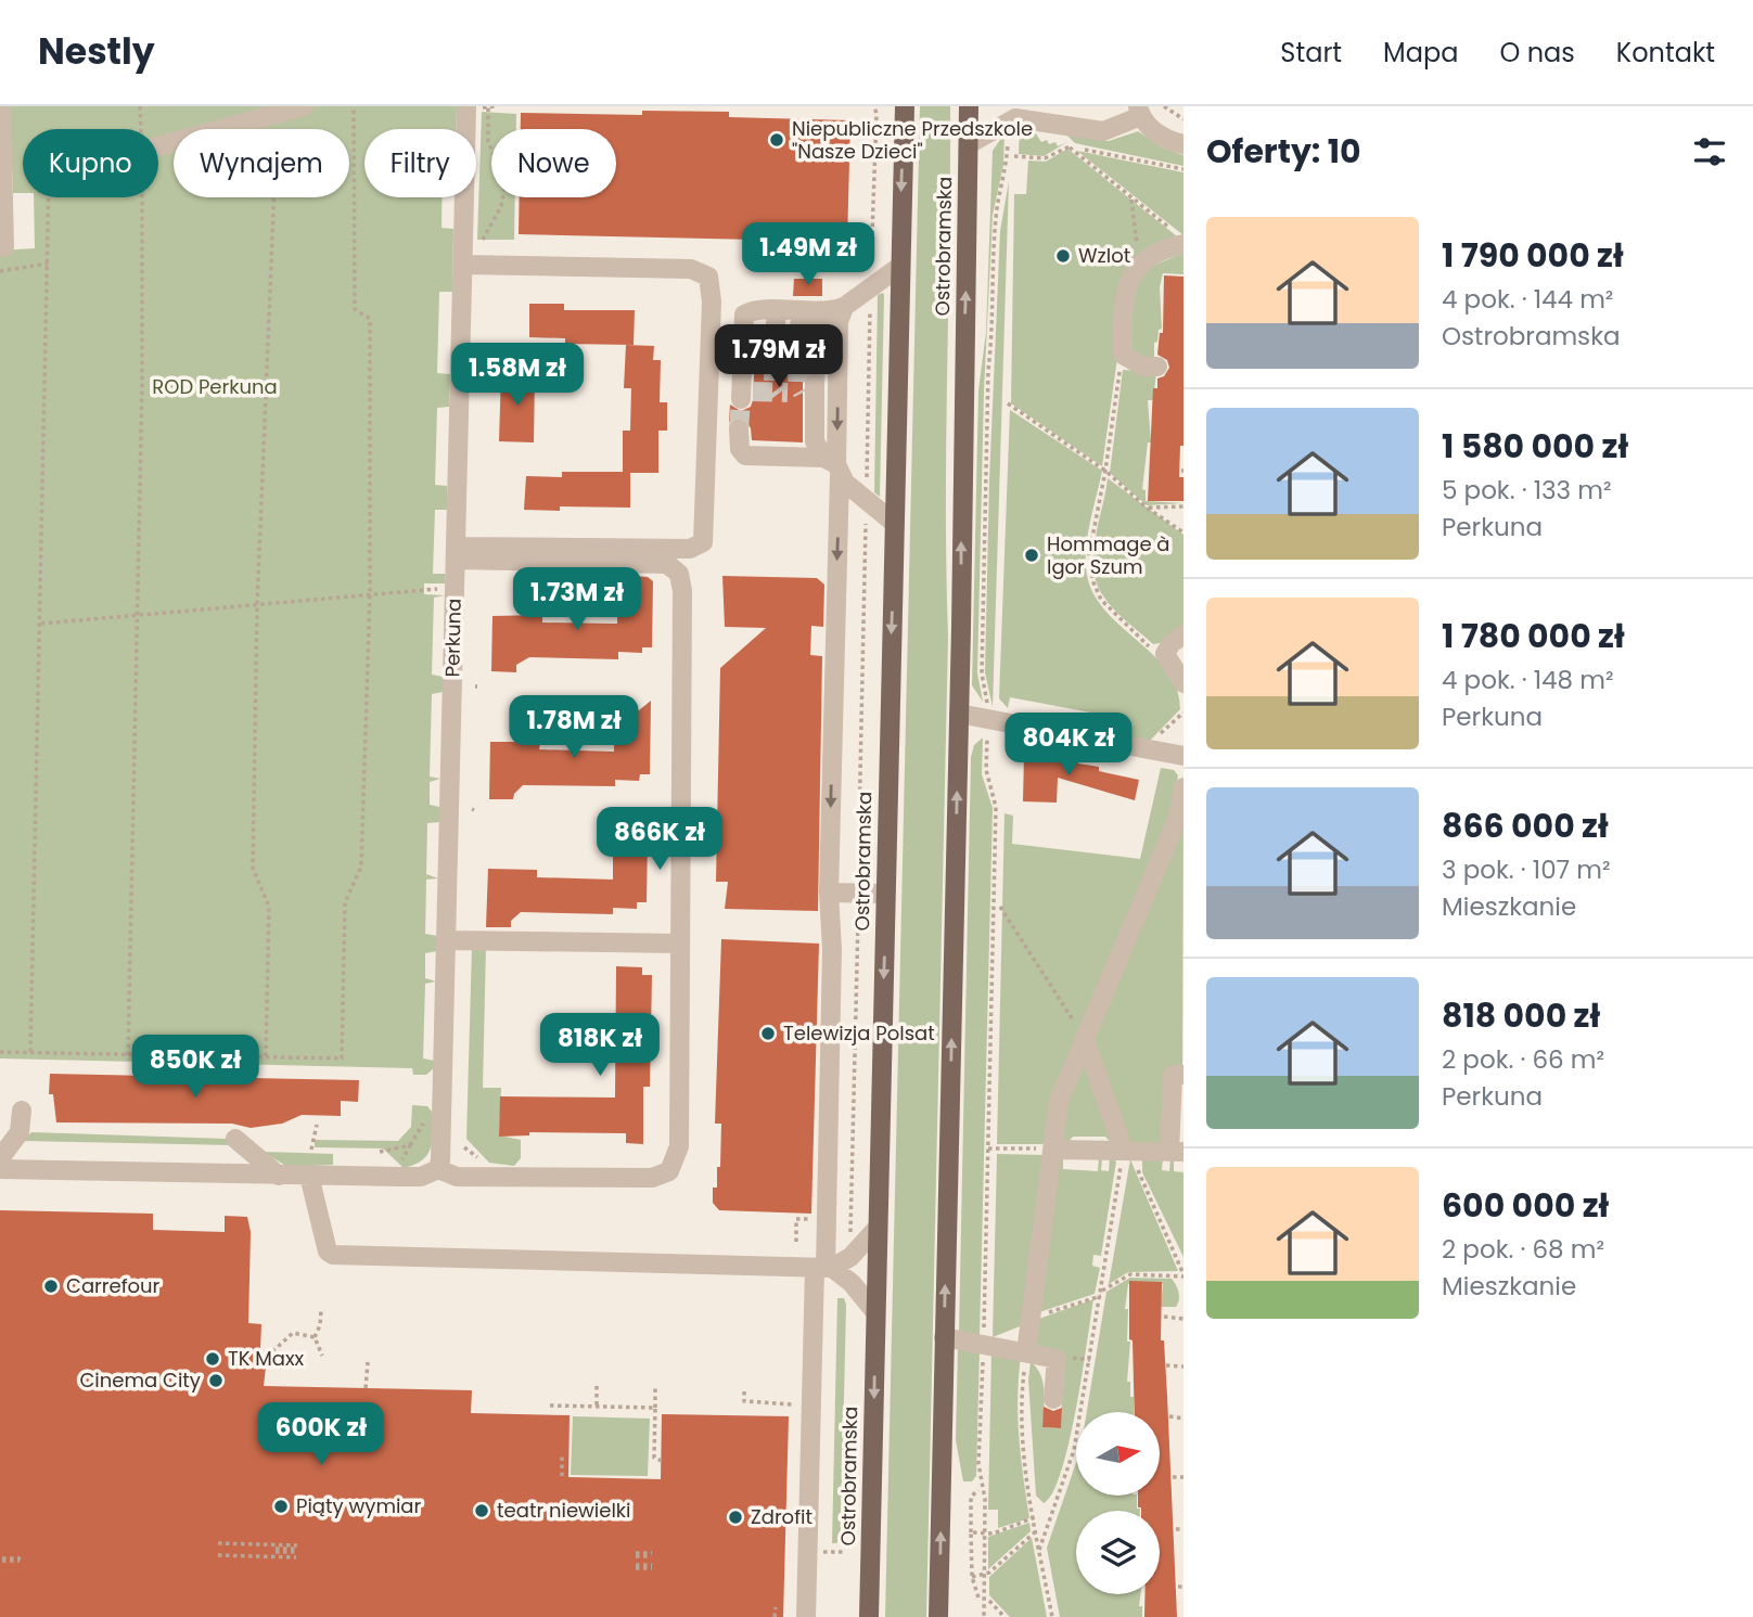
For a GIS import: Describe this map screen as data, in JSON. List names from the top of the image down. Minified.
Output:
{"streets":{"main road":["Ostrobramska"],"street":["Perkuna"]},"parks":["ROD Perkuna"],"places":["Niepubliczne Przedszkole \"Nasze Dzieci\"","Wzlot","Hommage à Igor Szum","Telewizja Polsat","Carrefour","TK Maxx","Cinema City","Piąty wymiar","teatr niewielki","Zdrofit"],"north":"right","page":{"header":"Nestly","nav":["Start","Mapa","O nas","Kontakt"],"heading":"Oferty: 10","chip":["Kupno","Wynajem","Filtry","Nowe"],"list":[{"name":"1 790 000 zł","note":"4 pok. · 144 m² · Ostrobramska"},{"name":"1 580 000 zł","note":"5 pok. · 133 m² · Perkuna"},{"name":"1 780 000 zł","note":"4 pok. · 148 m² · Perkuna"},{"name":"866 000 zł","note":"3 pok. · 107 m² · Mieszkanie"},{"name":"818 000 zł","note":"2 pok. · 66 m² · Perkuna"},{"name":"600 000 zł","note":"2 pok. · 68 m² · Mieszkanie"}],"price":["1.49M zł","1.79M zł","1.58M zł","1.73M zł","1.78M zł","804K zł","866K zł","818K zł","850K zł","600K zł"]}}
